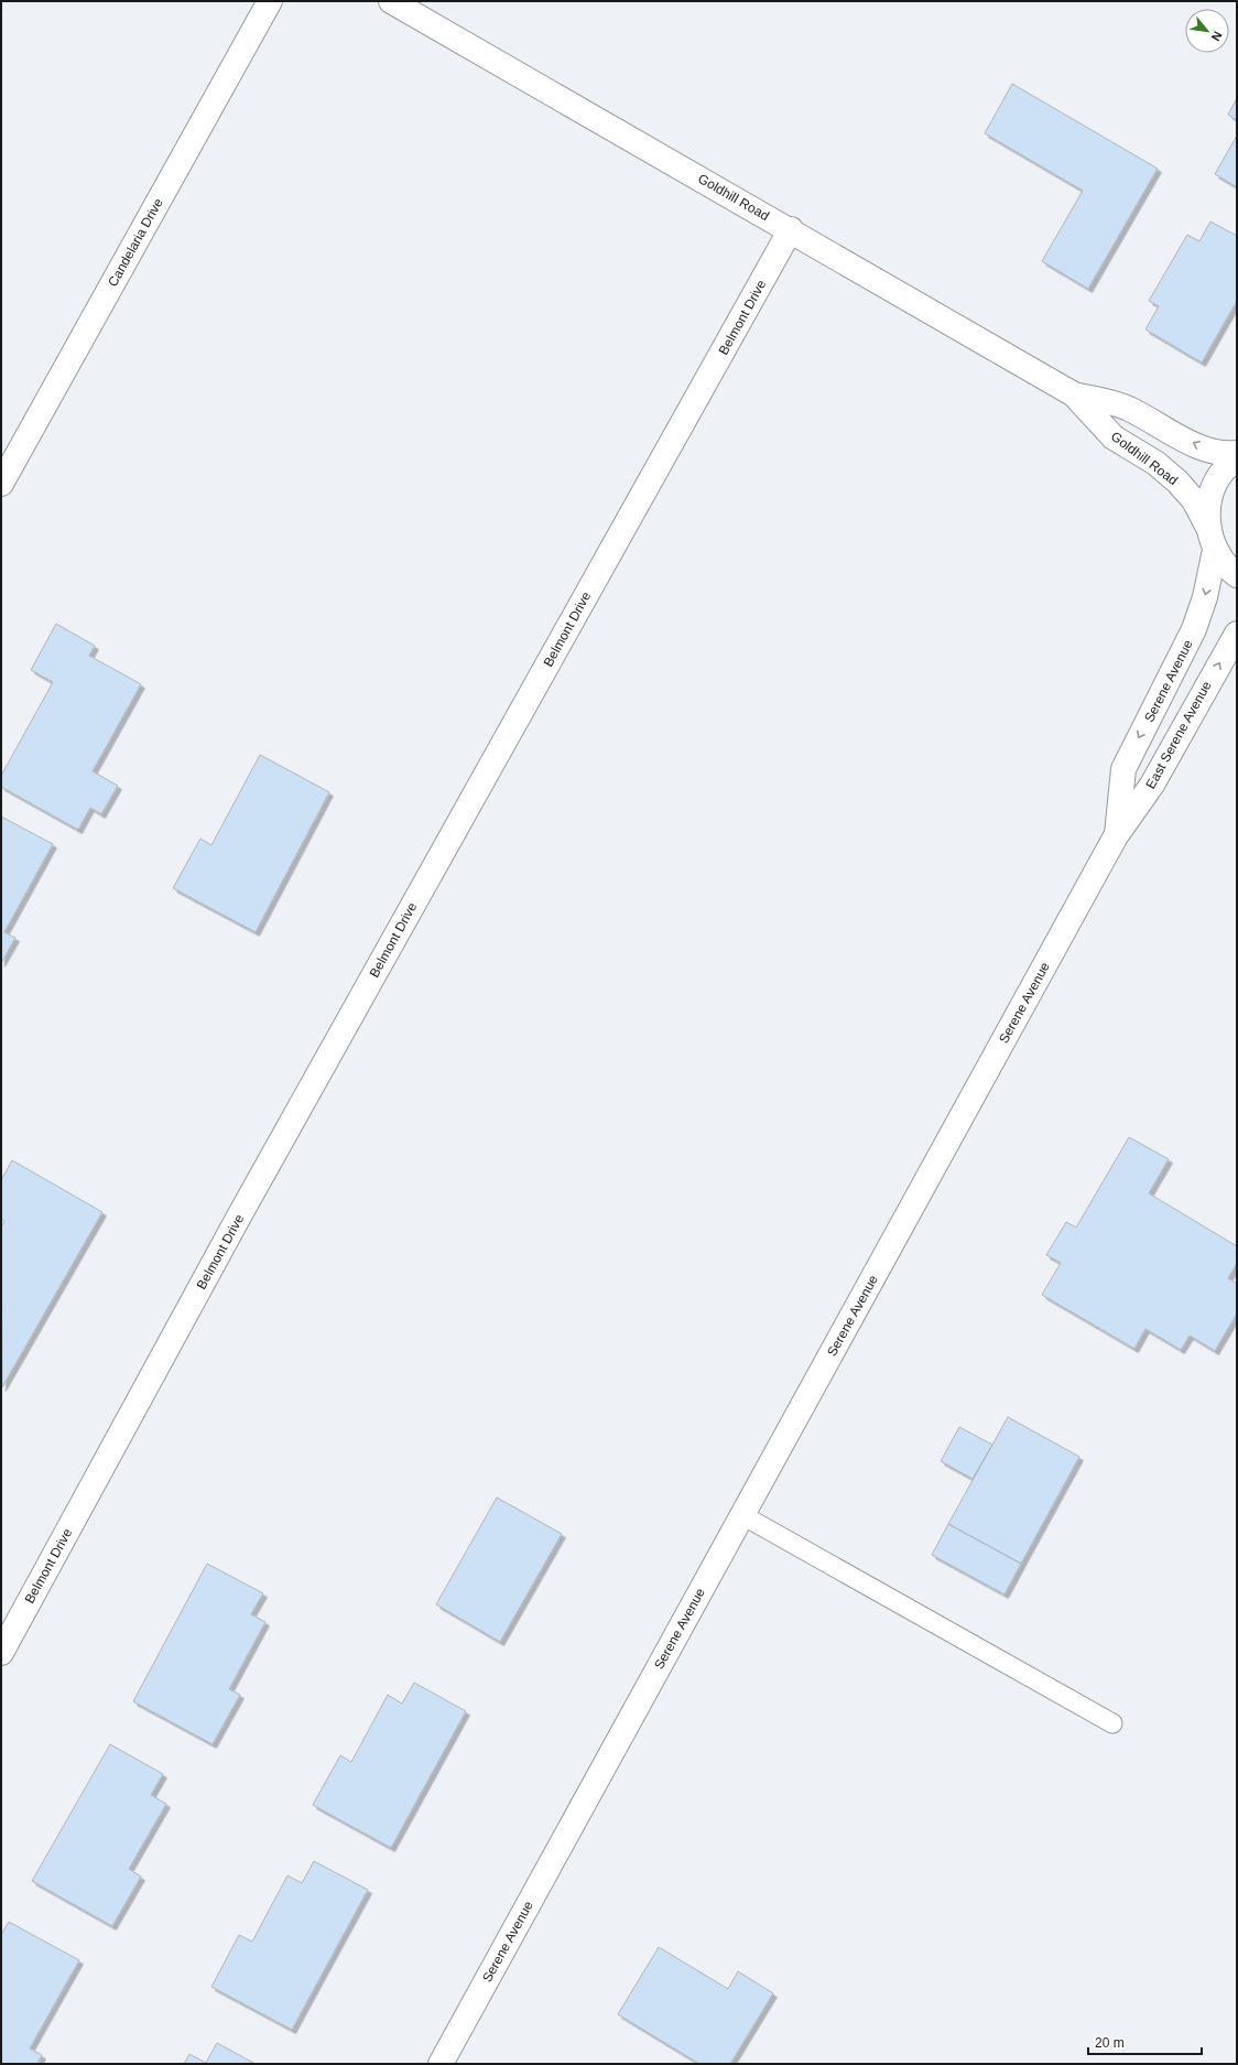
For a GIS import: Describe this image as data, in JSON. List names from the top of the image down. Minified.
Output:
{"streets":{"street":["Goldhill Road","Candelaria Drive","Belmont Drive","Serene Avenue","East Serene Avenue"]},"crossings":[["Goldhill Road","Belmont Drive"],["Goldhill Road","Serene Avenue"],["Serene Avenue","East Serene Avenue"]],"one_way":["East Serene Avenue"],"scale_bar":"20 m","north":"bottom right"}
